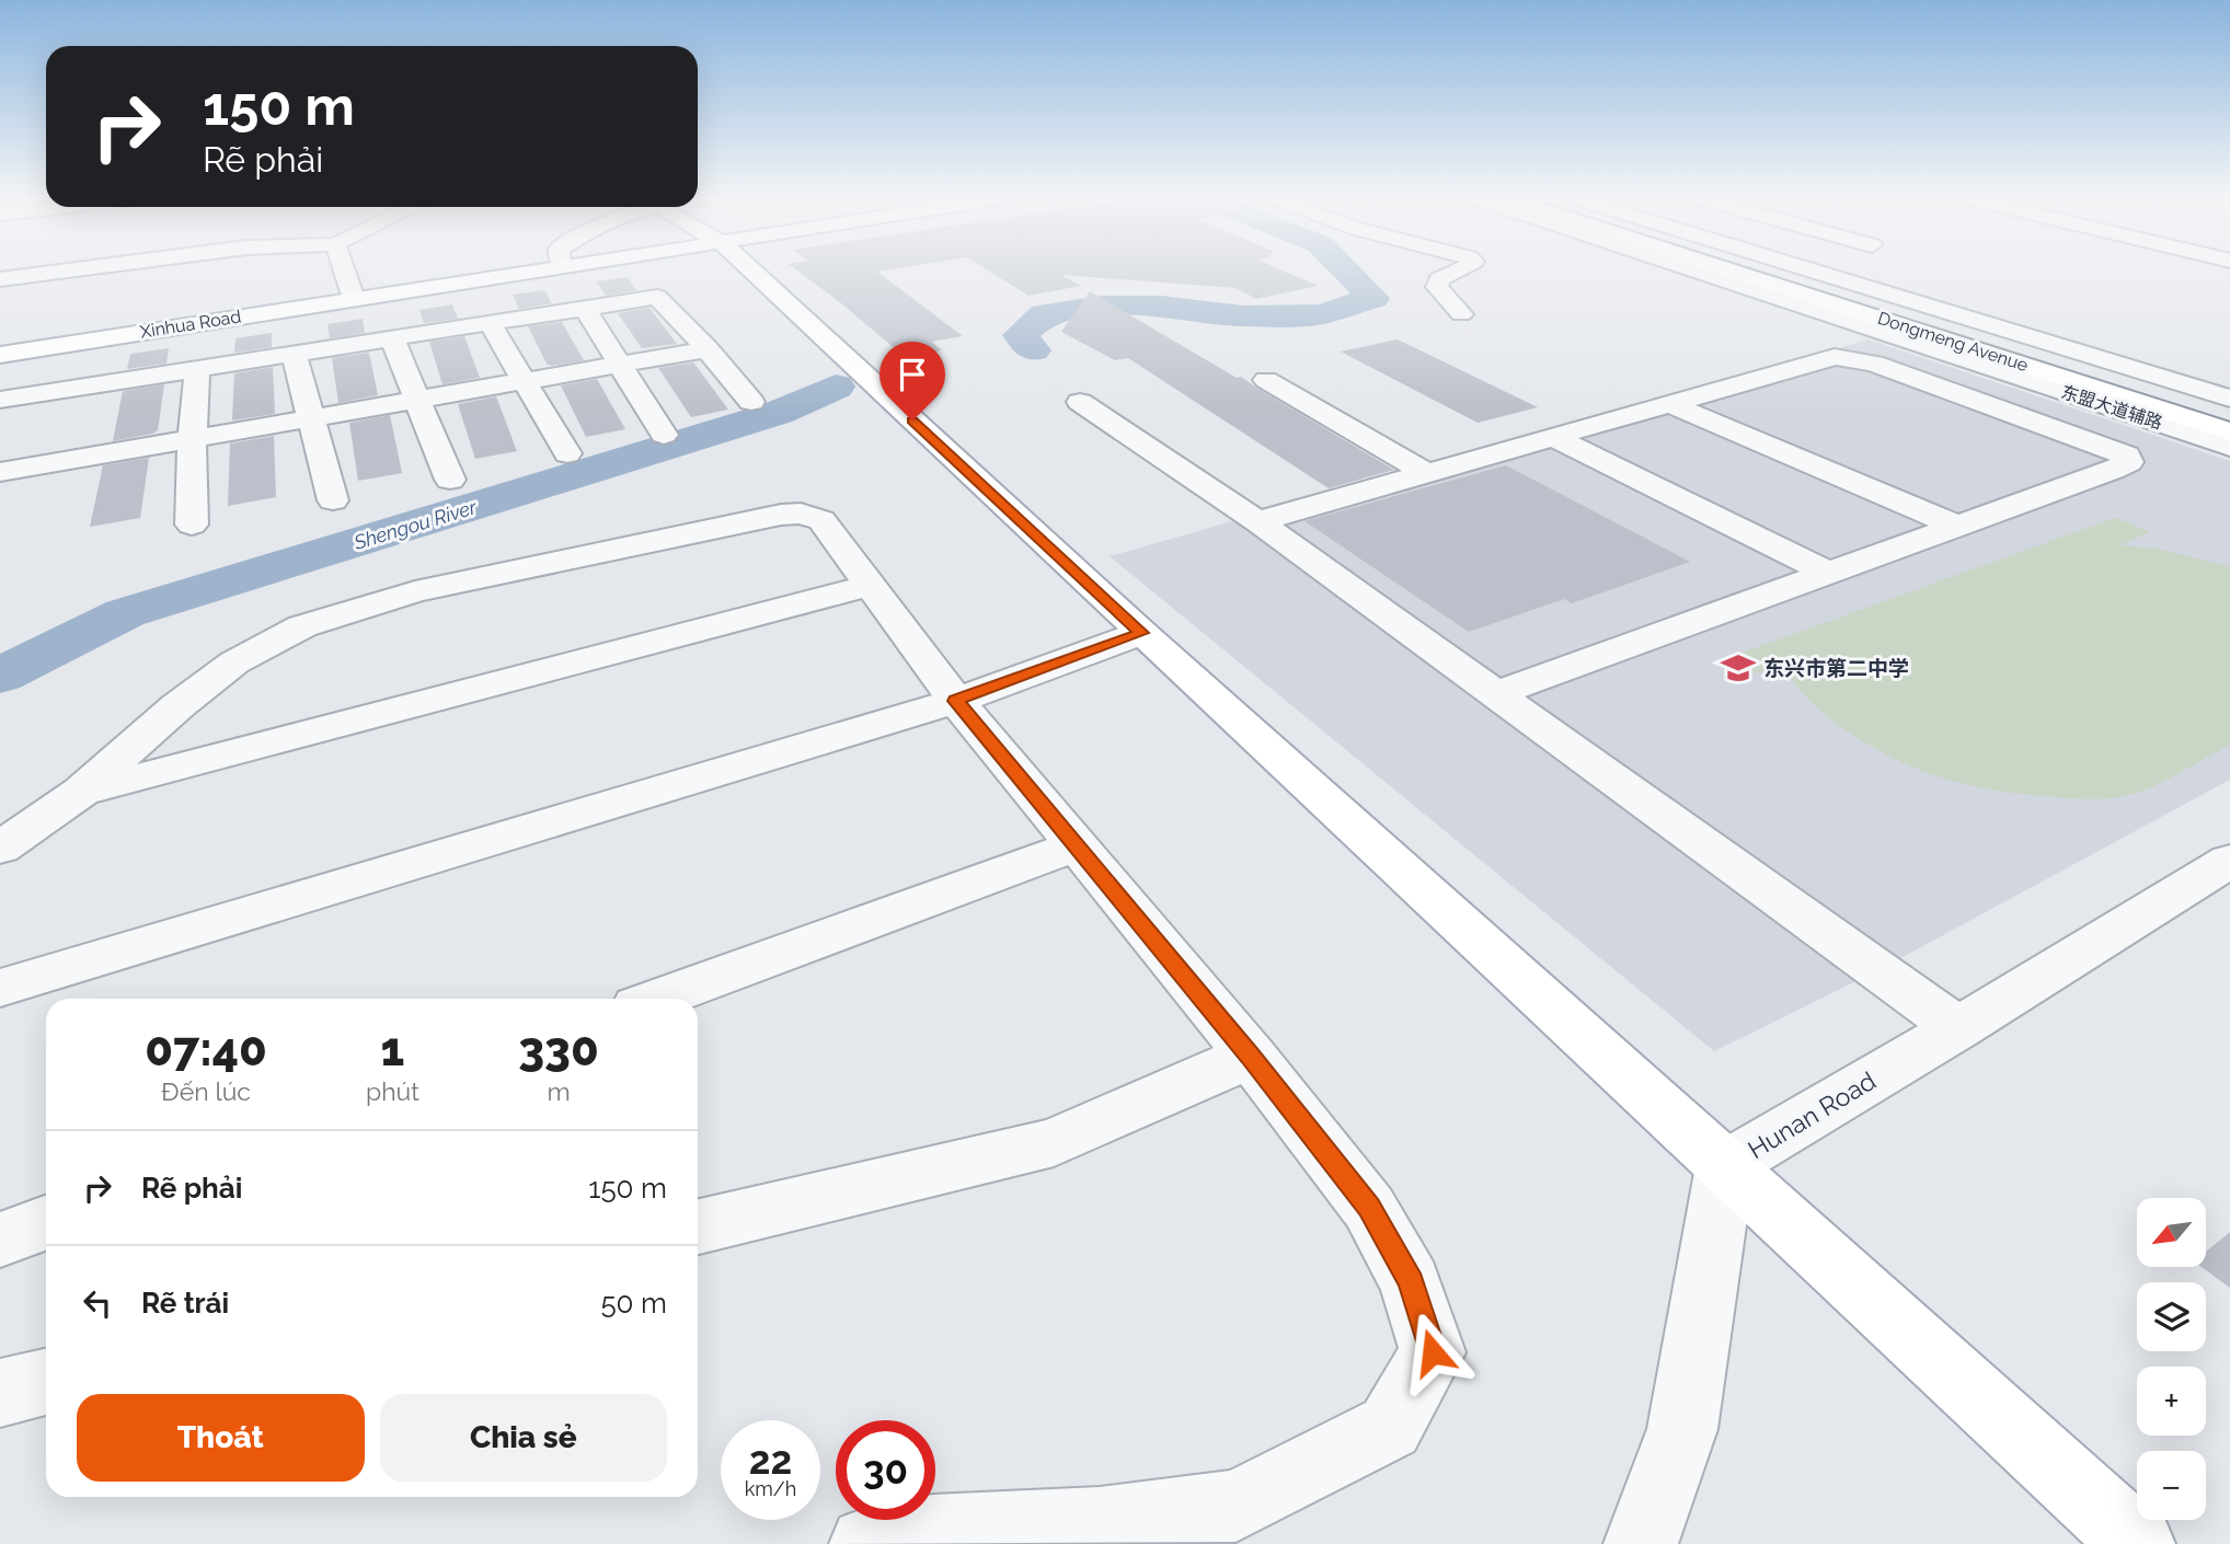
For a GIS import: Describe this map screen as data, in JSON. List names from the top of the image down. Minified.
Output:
{"streets":{"main road":["Xinhua Road","Dongmeng Avenue"],"street":["东盟大道辅路","Hunan Road"]},"water":["Shengou River"],"places":{"school or university":["东兴市第二中学"]},"north":"bottom left","page":{"turn":["150 m","Rẽ phải"],"eta":["07:40","Đến lúc","1","phút","330","m"],"list":[{"name":"Rẽ phải","value":"150 m"},{"name":"Rẽ trái","value":"50 m"}],"map_buttons":["+","−"],"buttons":["Thoát","Chia sẻ"],"speed":"22 km/h","limit":"30"}}
